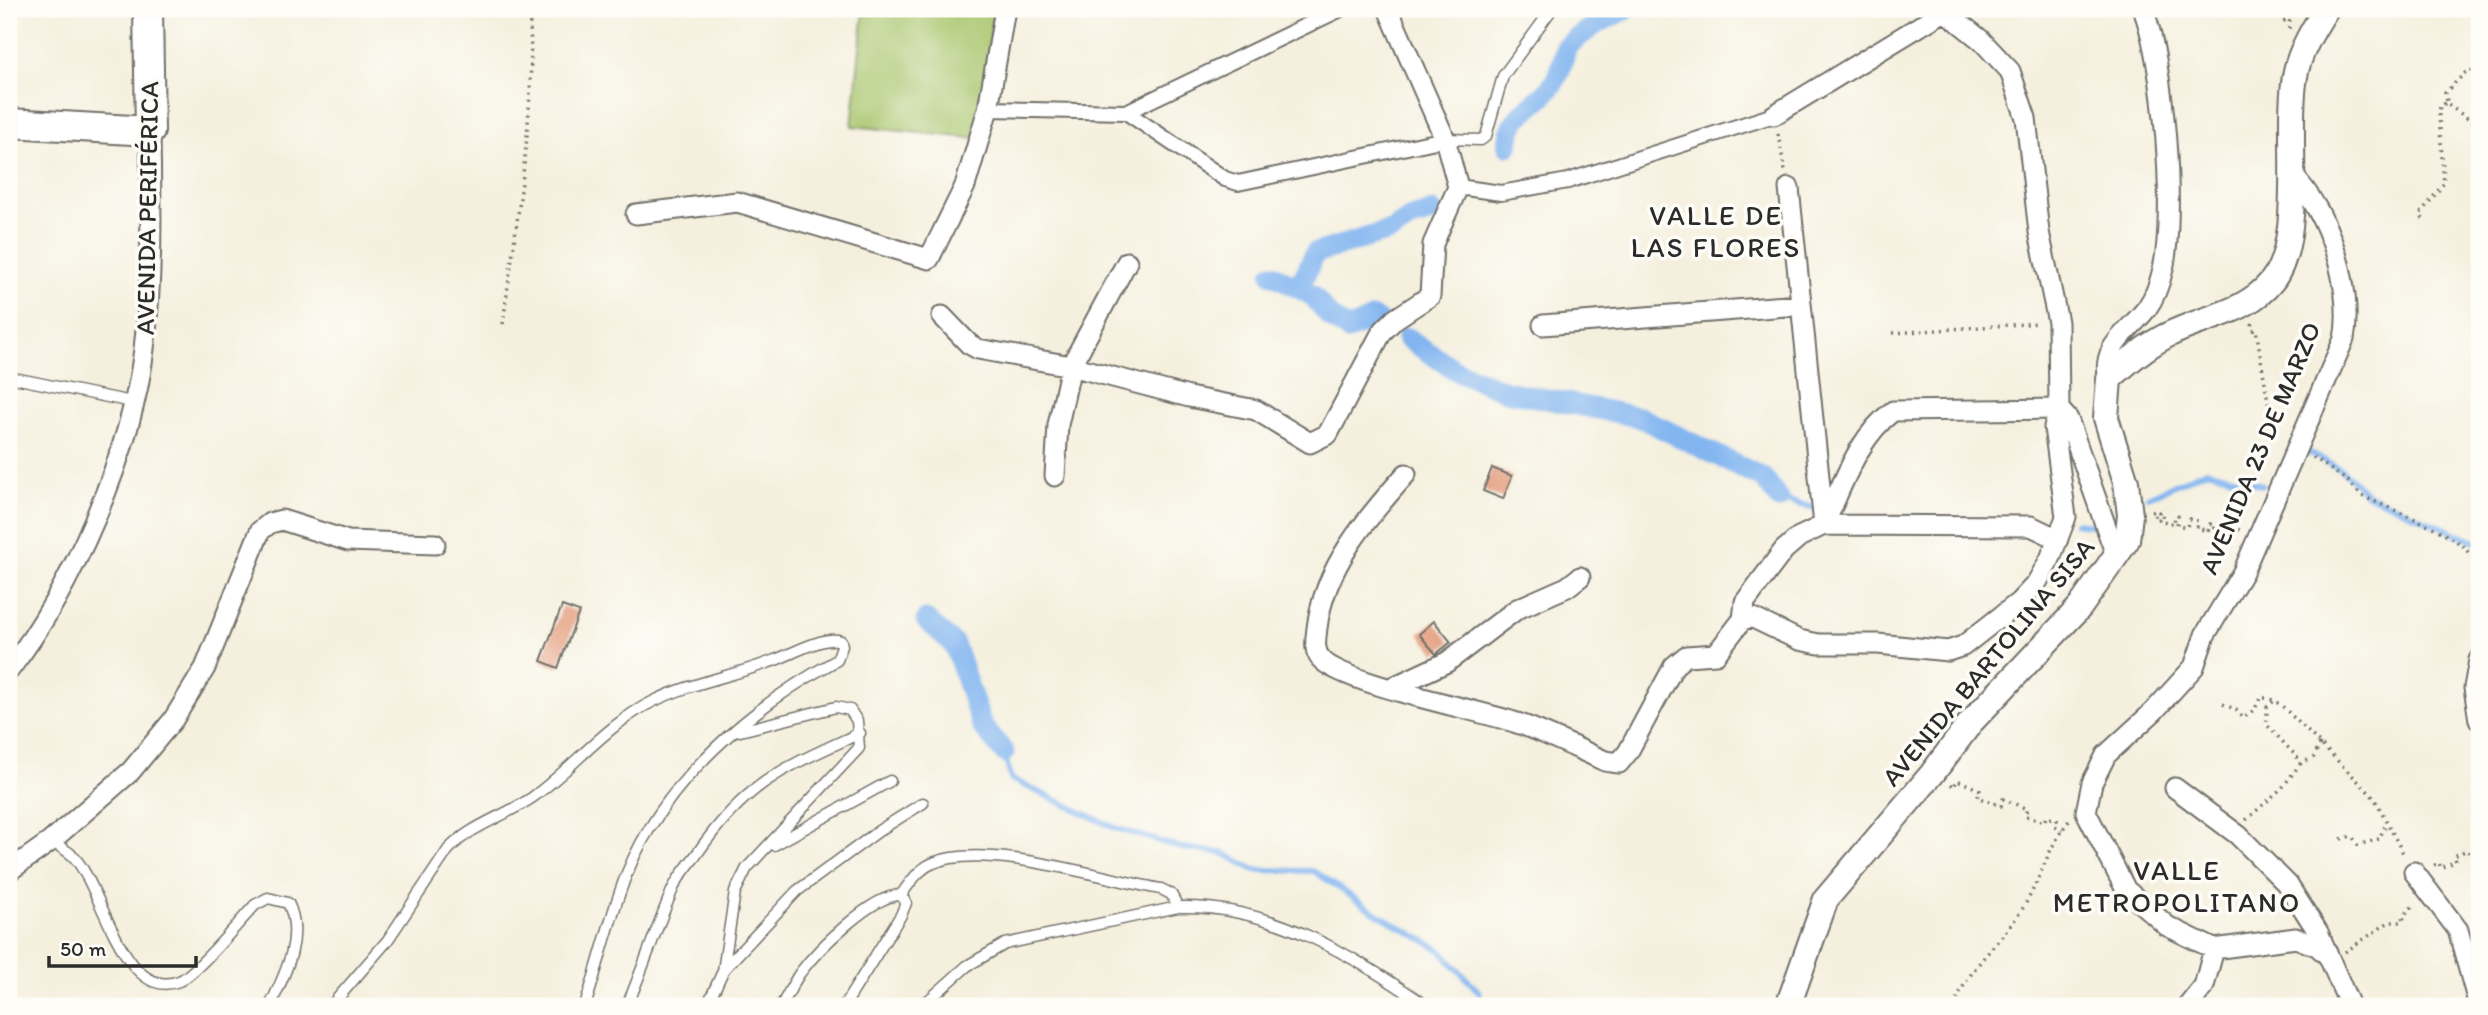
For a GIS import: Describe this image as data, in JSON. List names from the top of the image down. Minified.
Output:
{"streets":{"main road":["AVENIDA PERIFÉRICA"],"street":["AVENIDA 23 DE MARZO","AVENIDA BARTOLINA SISA"]},"districts":["VALLE DE LAS FLORES","VALLE METROPOLITANO"],"scale_bar":"50 m"}
